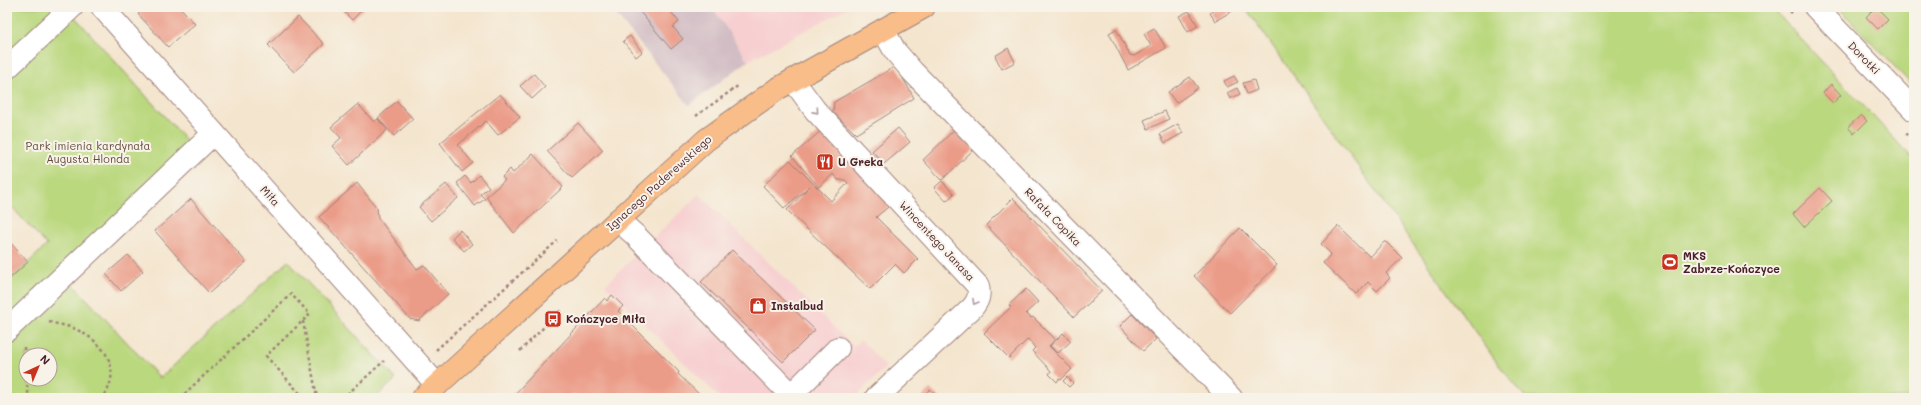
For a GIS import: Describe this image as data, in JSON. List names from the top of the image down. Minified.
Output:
{"streets":{"main road":["Ignacego Paderewskiego"],"street":["Dorotki","Miła","Rafała Copika","Wincentego Janasa"]},"crossings":[["Ignacego Paderewskiego","Miła"],["Ignacego Paderewskiego","Rafała Copika"],["Ignacego Paderewskiego","Wincentego Janasa"]],"parks":["Park imienia kardynała Augusta Hlonda"],"places":{"restaurant":["U Greka"],"sports":["MKS Zabrze-Kończyce"],"shop":["Instalbud"],"bus stop":["Kończyce Miła"]},"north":"top right"}
